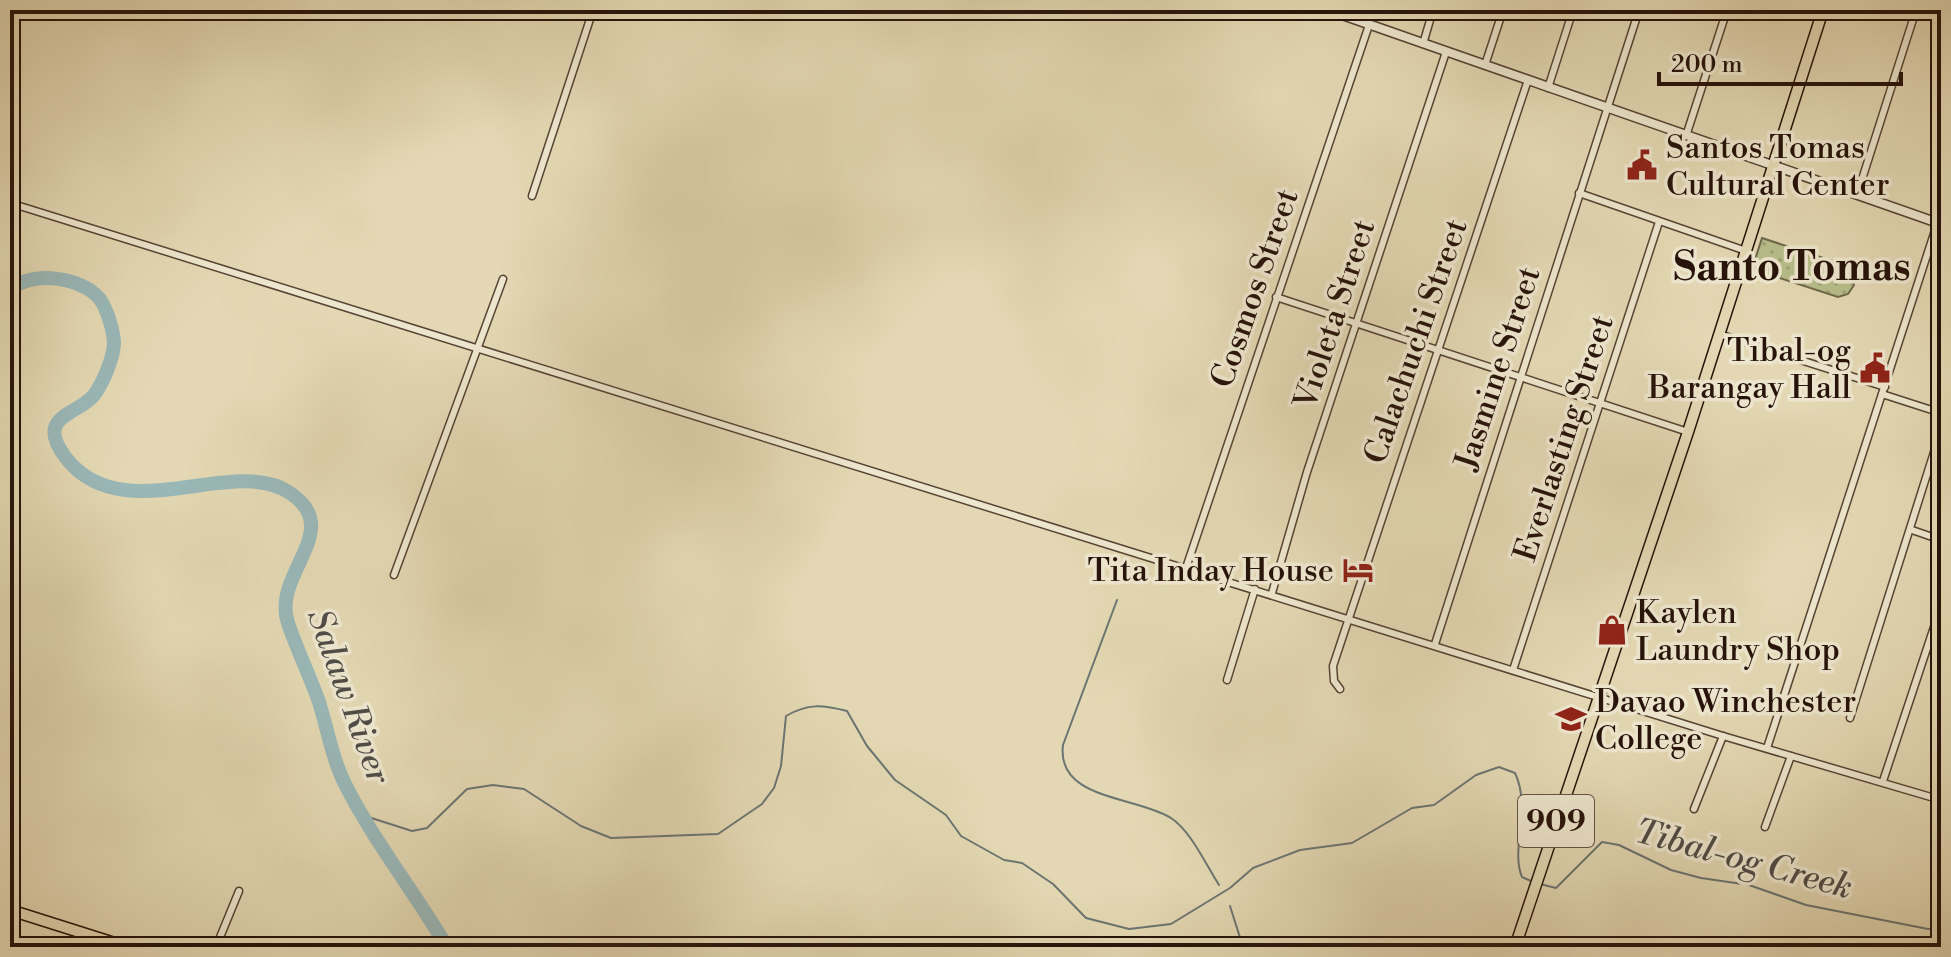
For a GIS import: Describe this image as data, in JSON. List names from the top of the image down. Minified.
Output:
{"streets":{"main road":["909"],"street":["Cosmos Street","Violeta Street","Calachuchi Street","Jasmine Street","Everlasting Street"]},"districts":["Santo Tomas"],"water":["Salaw River","Tibal-og Creek"],"places":{"public building":["Santos Tomas Cultural Center","Tibal-og Barangay Hall"],"hotel":["Tita Inday House"],"shop":["Kaylen Laundry Shop"],"school or university":["Davao Winchester College"]},"scale_bar":"200 m"}
